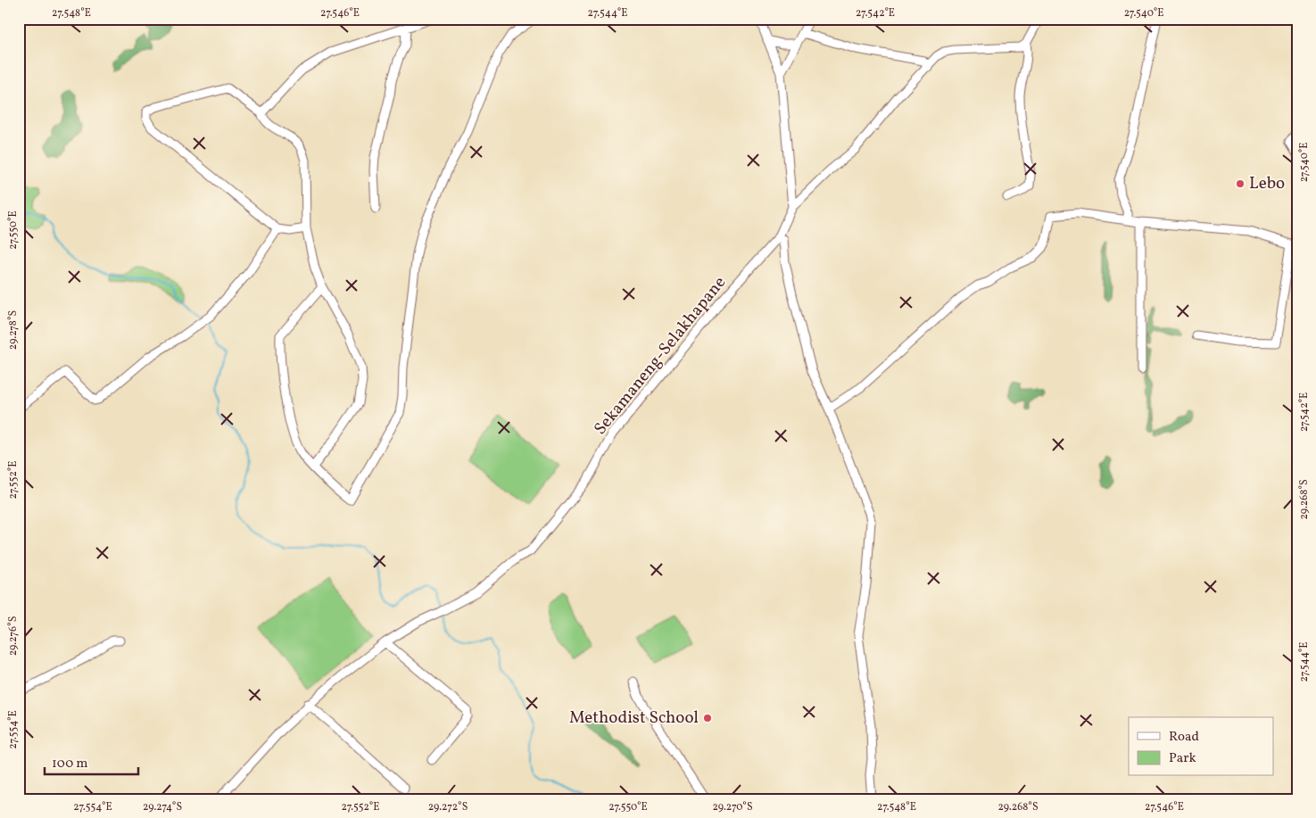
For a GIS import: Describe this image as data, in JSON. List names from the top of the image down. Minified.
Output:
{"streets":{"street":["Sekamaneng-Selakhapane"]},"places":["Lebo","Methodist School"],"legend":["Road","Park"],"scale_bar":"100 m","coordinates":["27.548°E","27.546°E","27.544°E","27.542°E","27.540°E","27.550°E","29.278°S","27.552°E","29.268°S","29.276°S","27.554°E","29.274°S","29.272°S","29.270°S"]}
